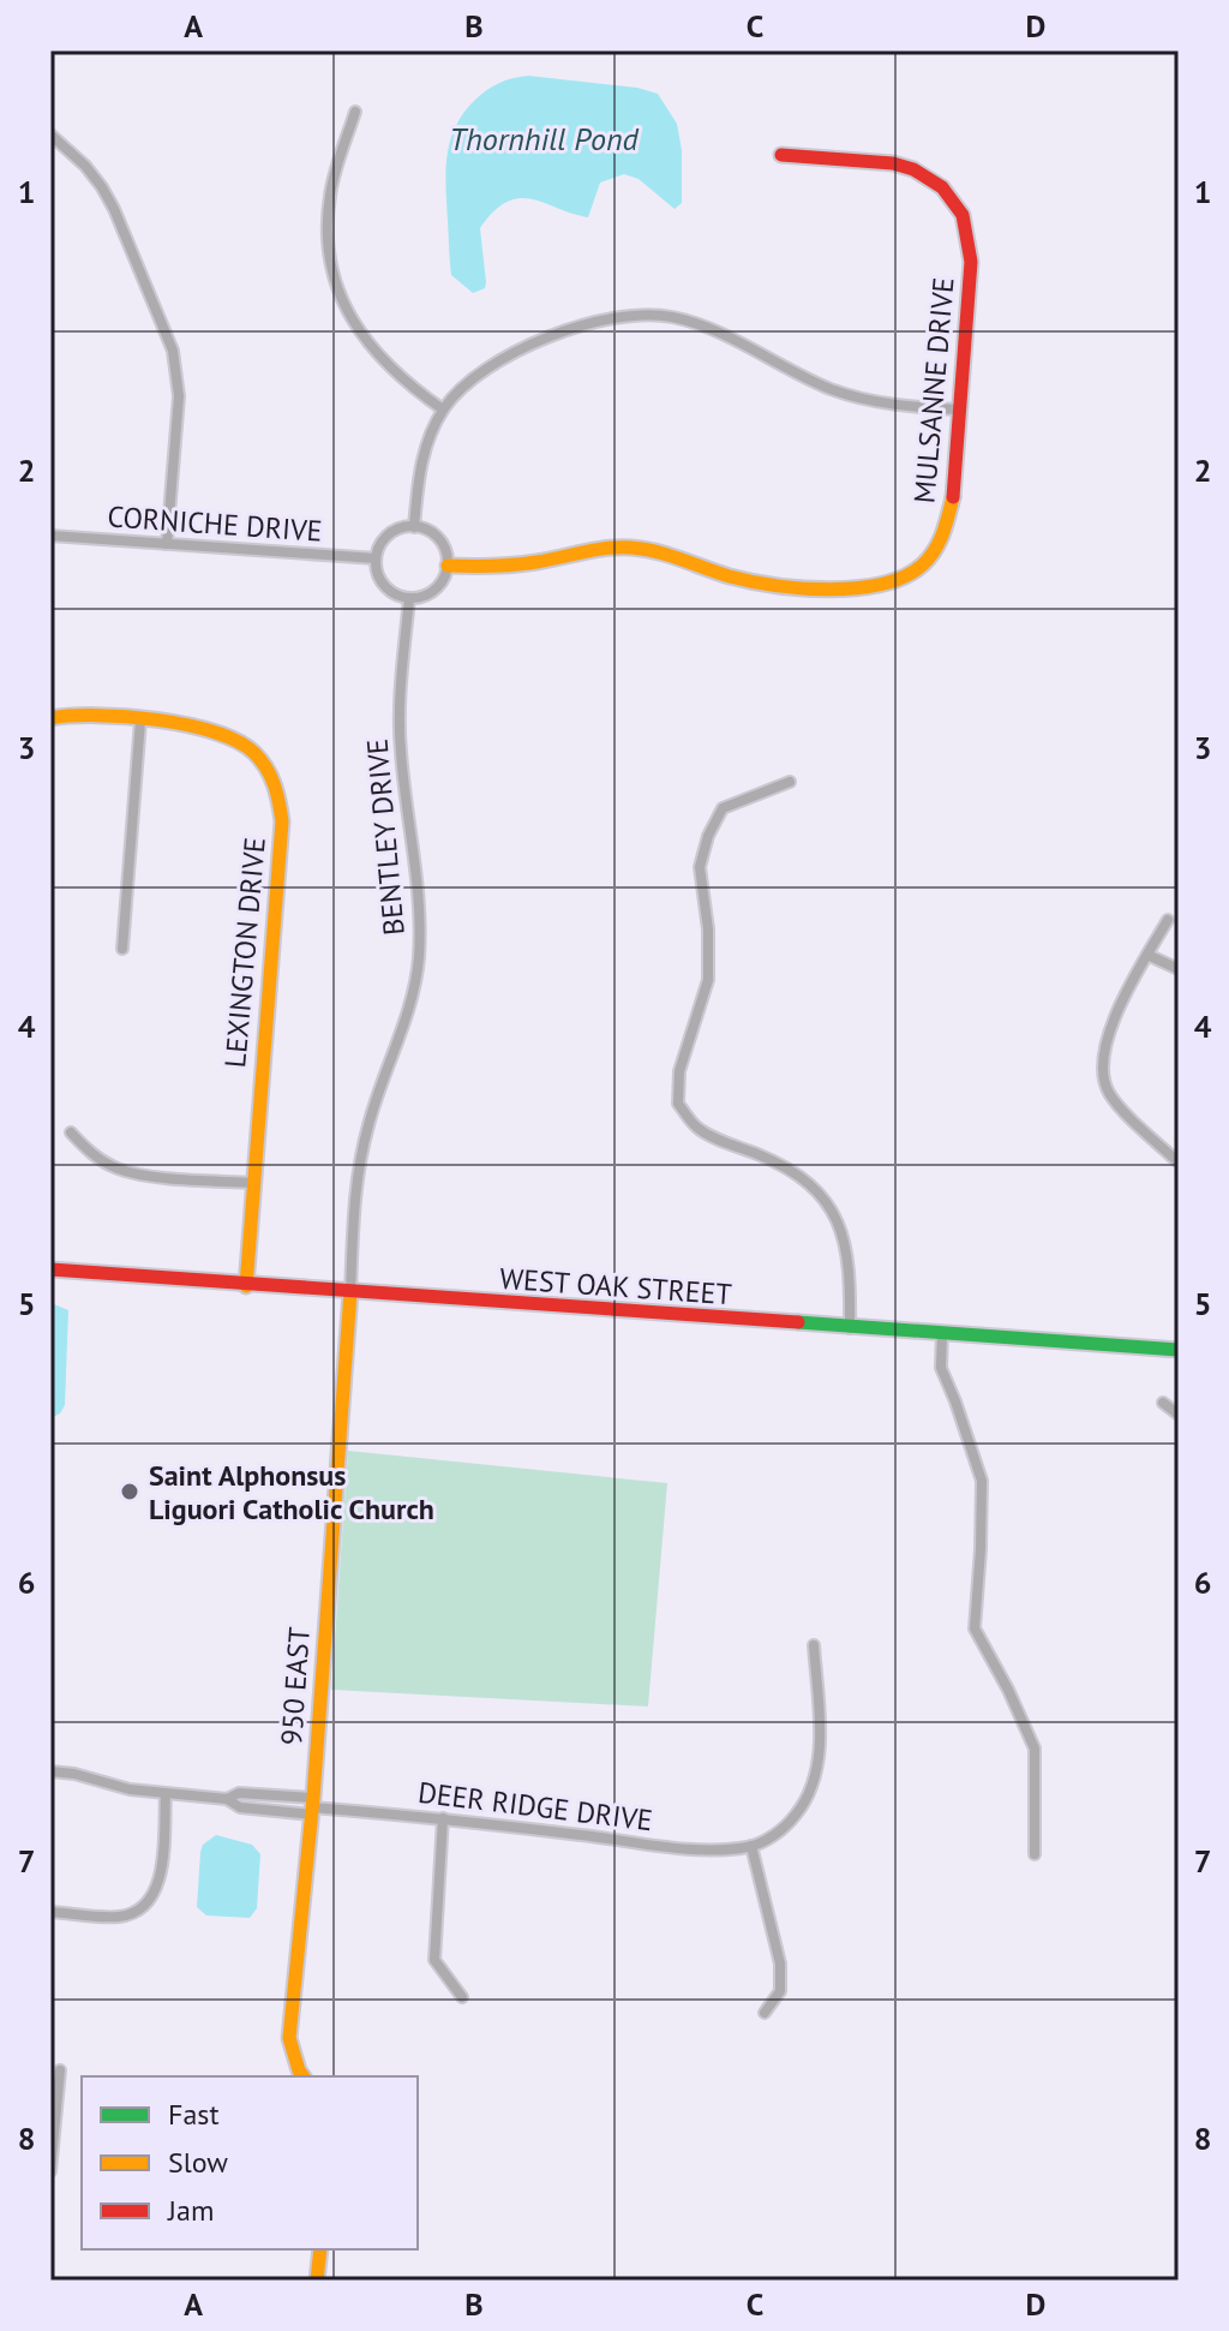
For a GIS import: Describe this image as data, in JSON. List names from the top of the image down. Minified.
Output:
{"streets":{"street":["MULSANNE DRIVE","CORNICHE DRIVE","BENTLEY DRIVE","LEXINGTON DRIVE","WEST OAK STREET","950 EAST","DEER RIDGE DRIVE"]},"crossings":[["MULSANNE DRIVE","CORNICHE DRIVE"],["MULSANNE DRIVE","BENTLEY DRIVE"],["CORNICHE DRIVE","BENTLEY DRIVE"],["BENTLEY DRIVE","WEST OAK STREET"],["BENTLEY DRIVE","950 EAST"],["LEXINGTON DRIVE","WEST OAK STREET"],["WEST OAK STREET","950 EAST"],["950 EAST","DEER RIDGE DRIVE"]],"water":["Thornhill Pond"],"places":["Saint Alphonsus Liguori Catholic Church"],"legend":["Fast","Slow","Jam"],"grid":{"columns":["A","B","C","D"],"rows":["1","2","3","4","5","6","7","8"]}}
